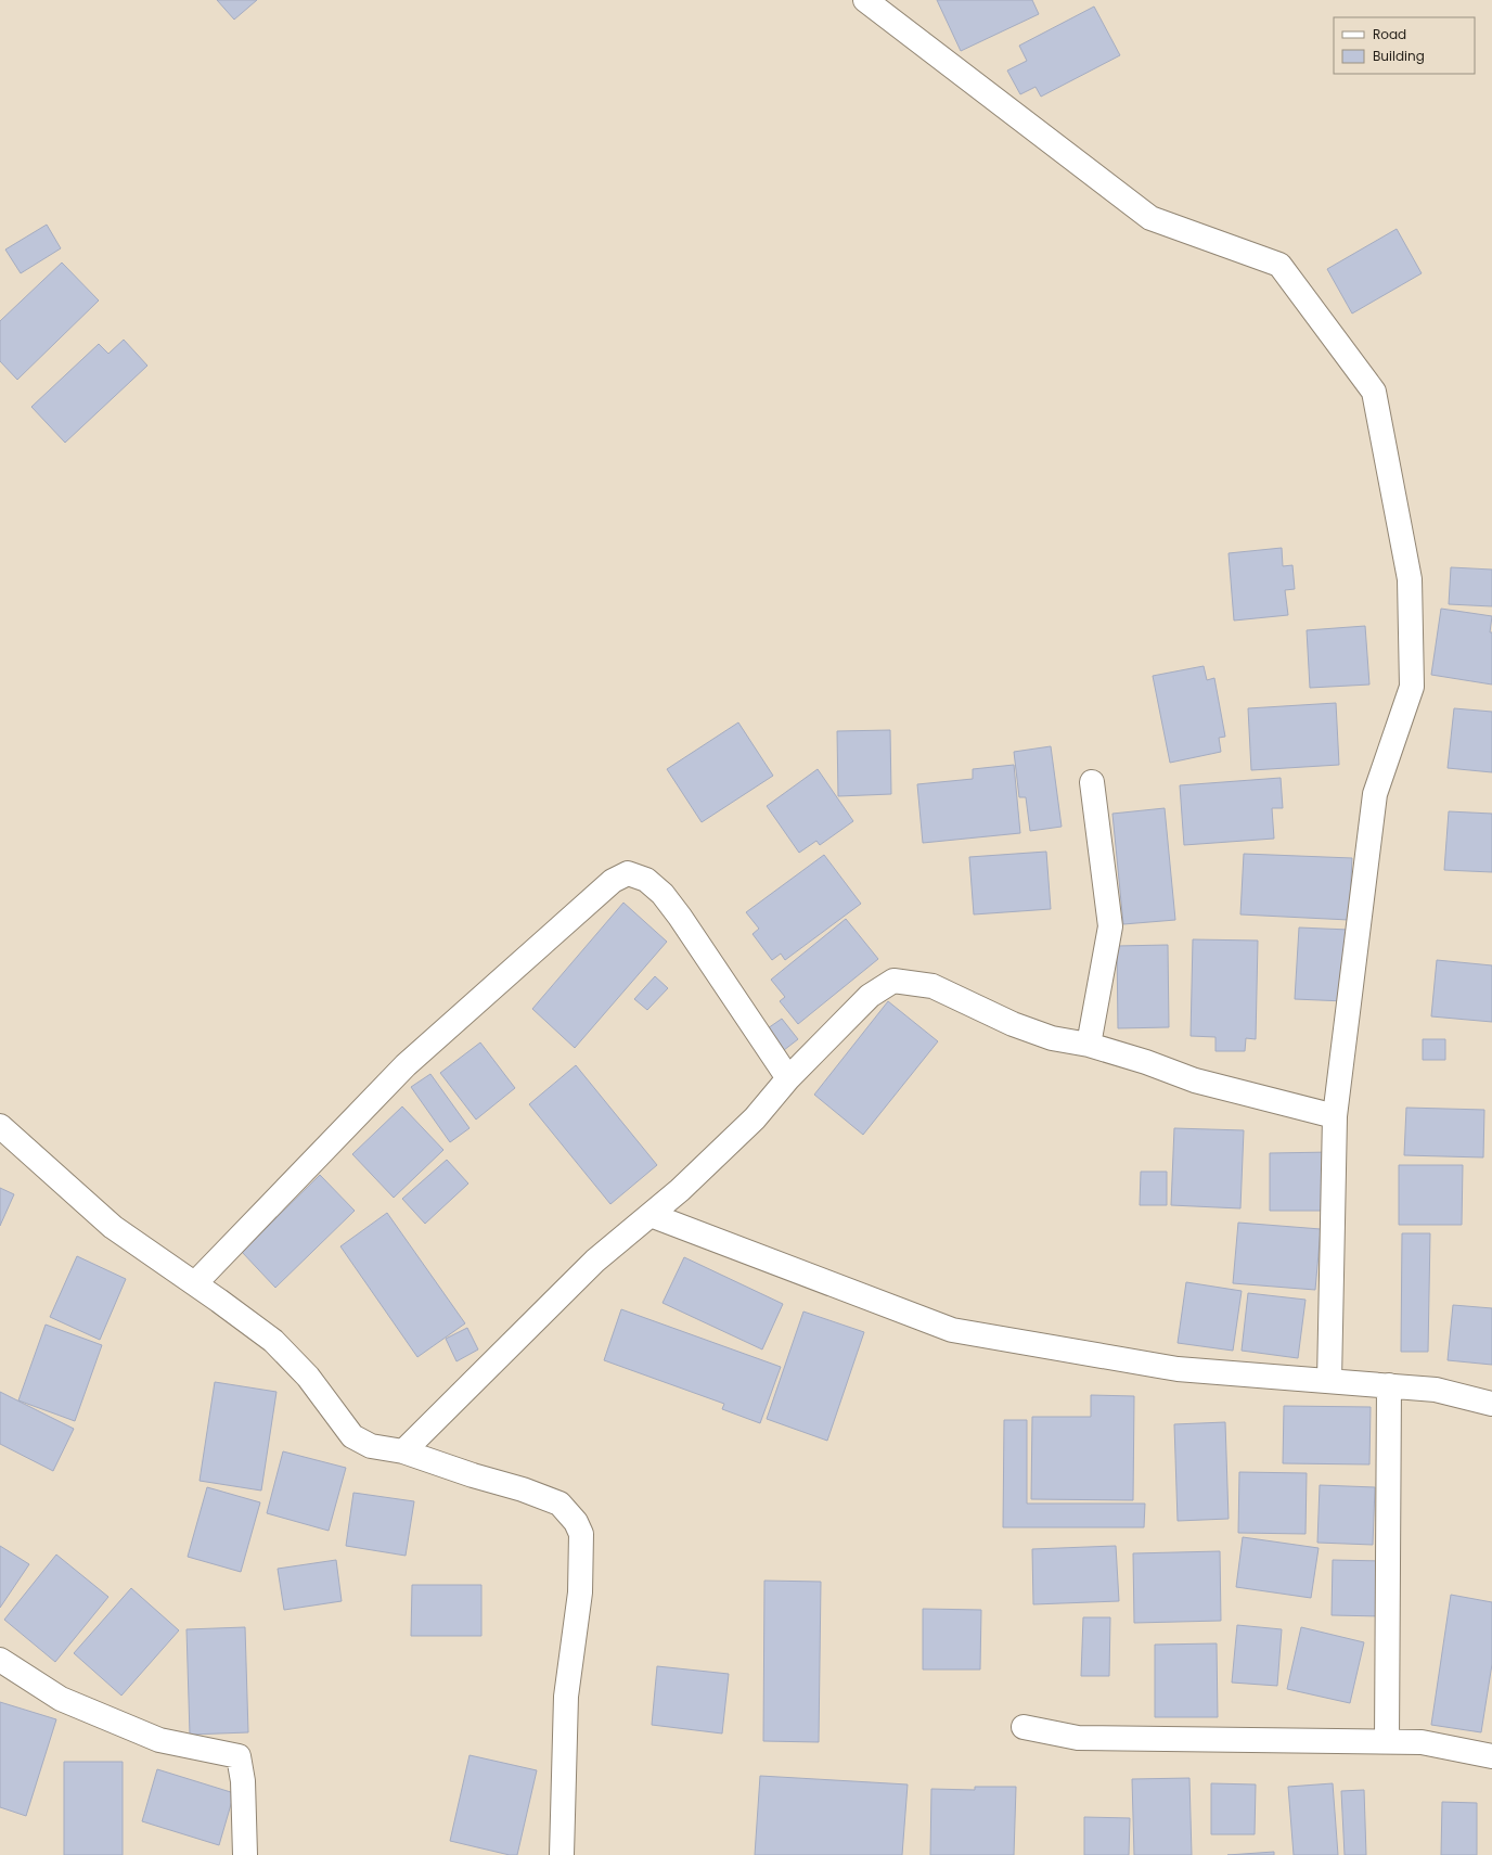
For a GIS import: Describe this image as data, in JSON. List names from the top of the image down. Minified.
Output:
{"legend":["Road","Building"]}
